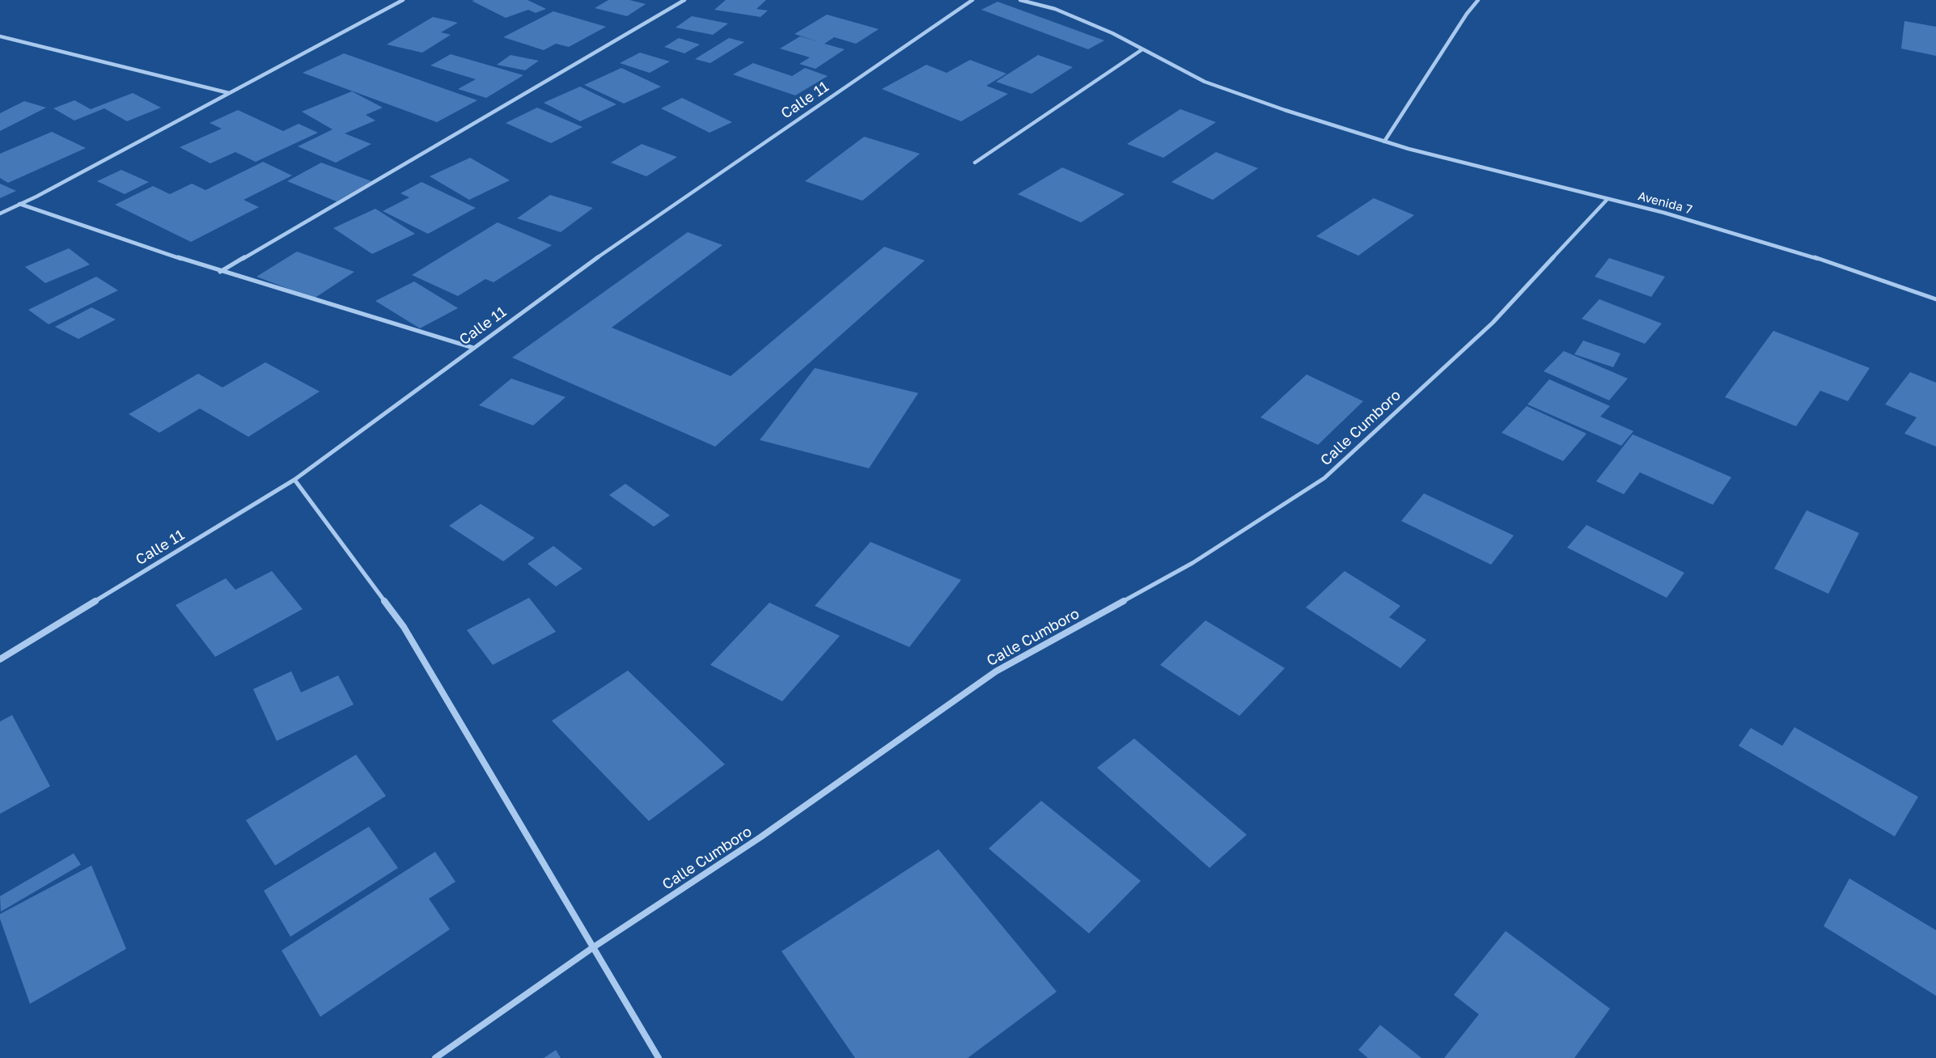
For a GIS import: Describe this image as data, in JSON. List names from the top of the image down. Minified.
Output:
{"streets":{"street":["Calle 11","Avenida 7","Calle Cumboro"]},"crossings":[["Avenida 7","Calle Cumboro"]]}
